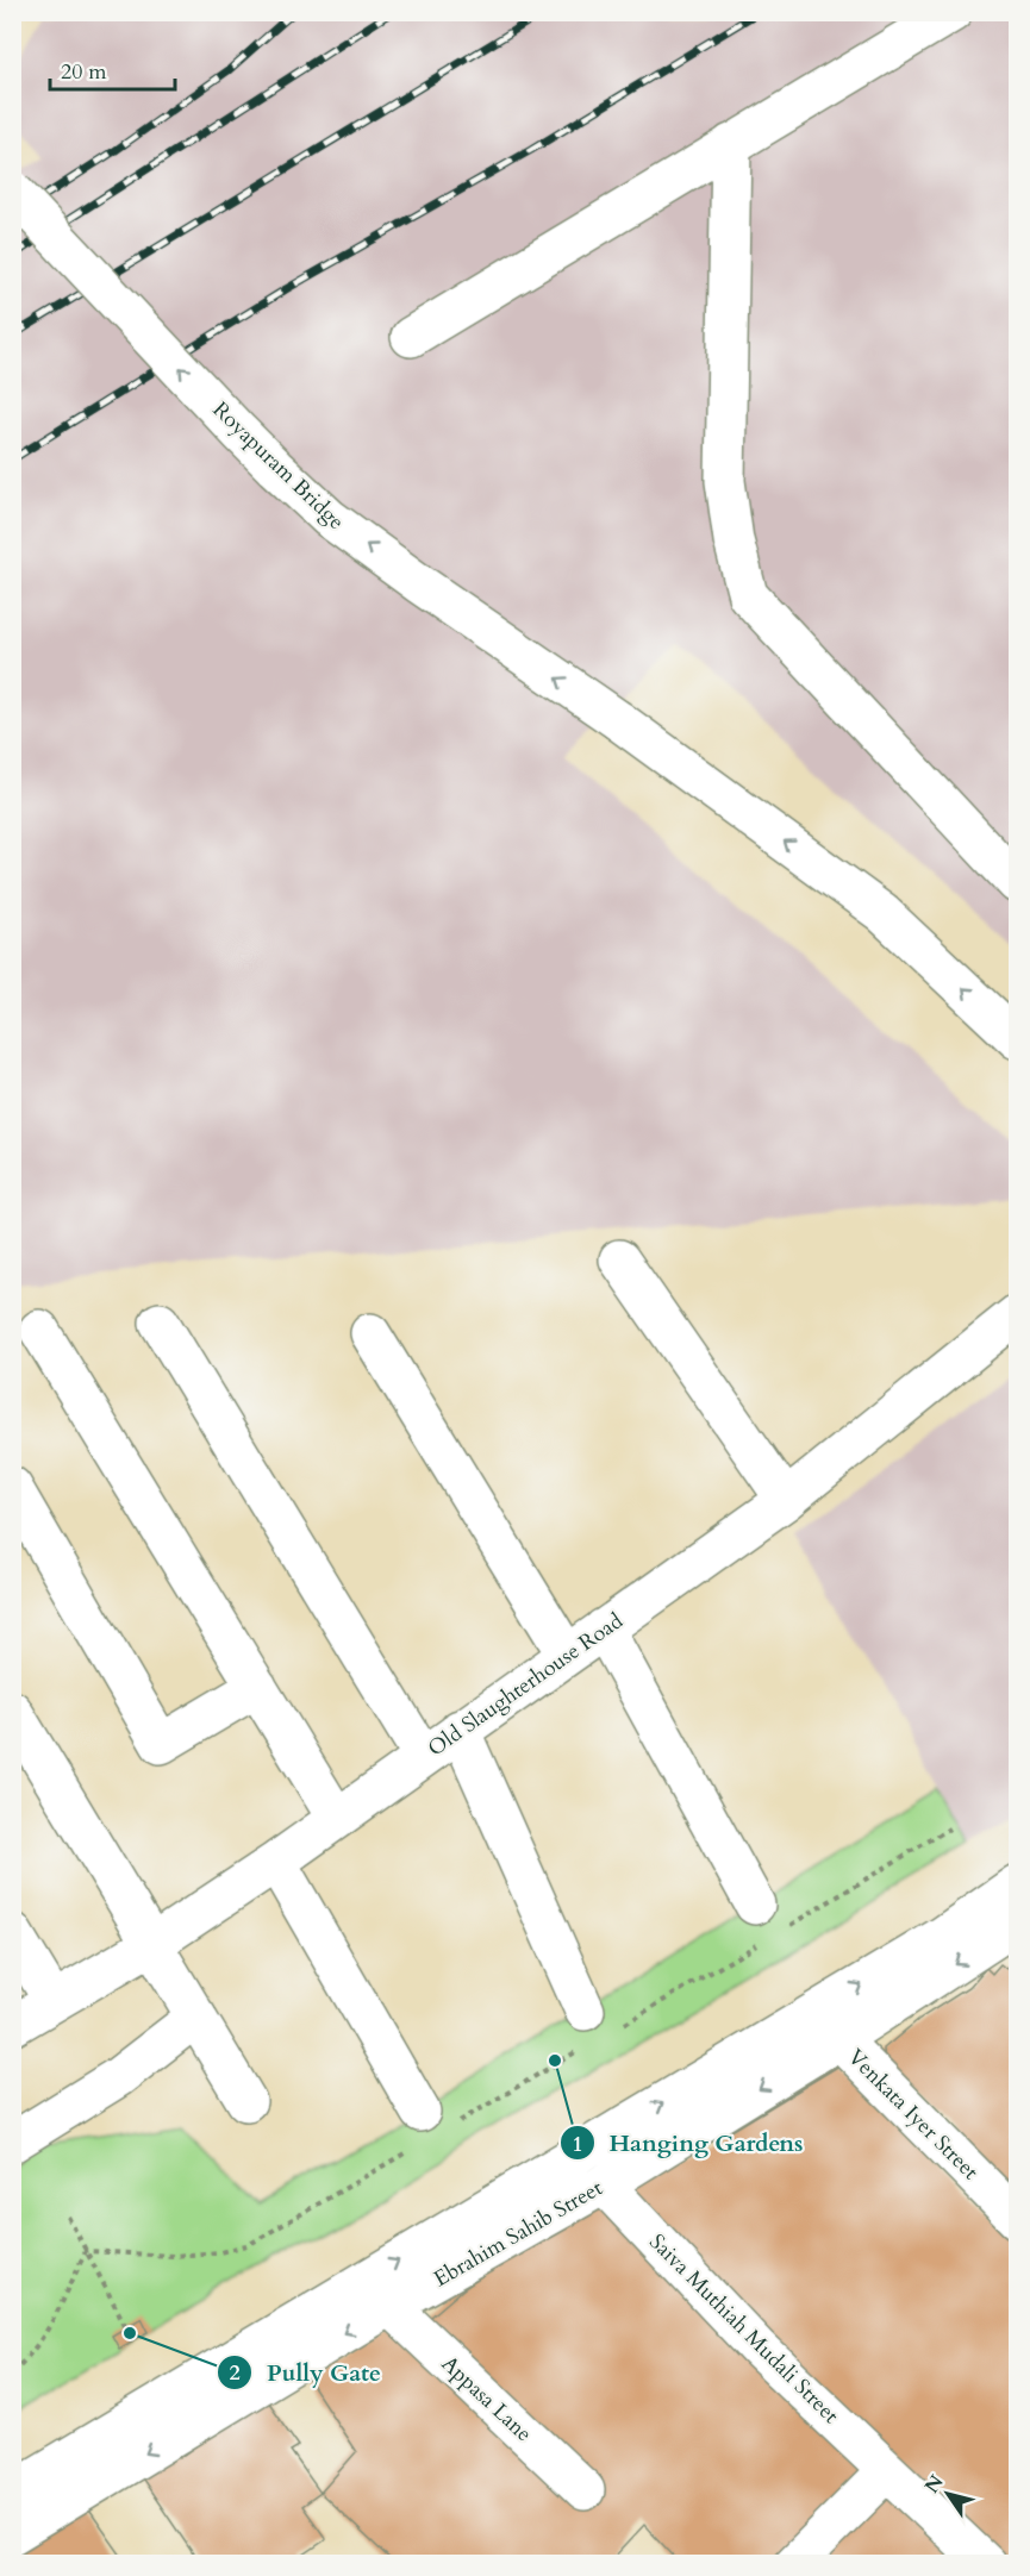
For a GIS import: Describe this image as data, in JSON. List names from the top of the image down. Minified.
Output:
{"streets":{"street":["Royapuram Bridge","Old Slaughterhouse Road","Venkata Iyer Street","Ebrahim Sahib Street","Saiva Muthiah Mudali Street","Appasa Lane"]},"crossings":[["Venkata Iyer Street","Ebrahim Sahib Street"],["Ebrahim Sahib Street","Saiva Muthiah Mudali Street"],["Ebrahim Sahib Street","Appasa Lane"]],"one_way":["Royapuram Bridge"],"places":["Hanging Gardens","Pully Gate"],"scale_bar":"20 m","north":"top left"}
